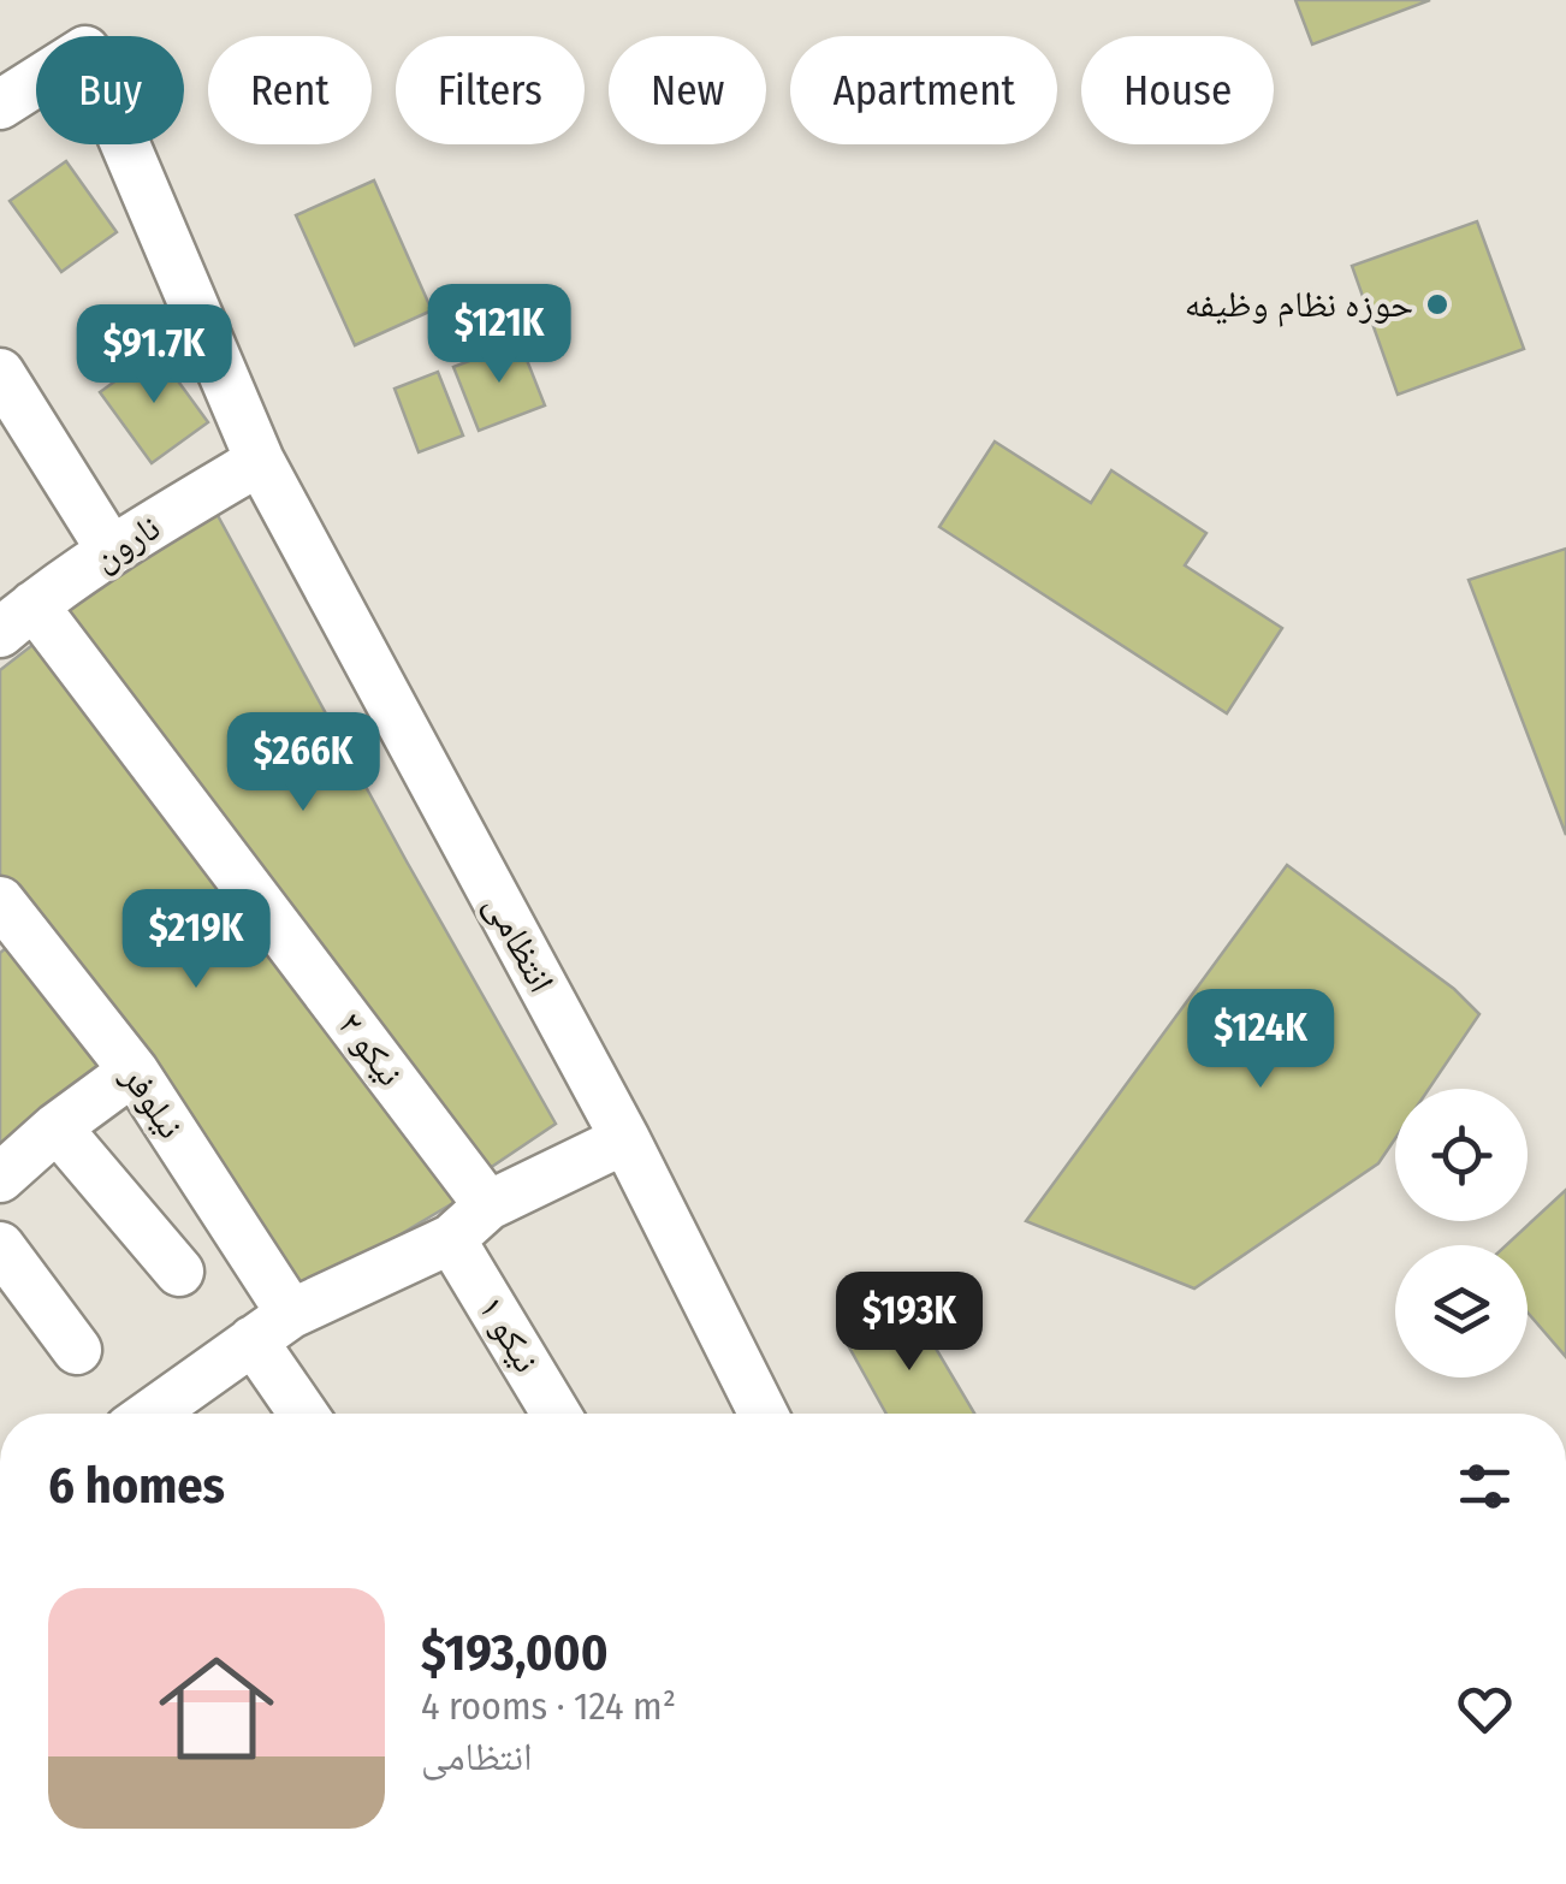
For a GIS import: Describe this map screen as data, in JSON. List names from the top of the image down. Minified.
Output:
{"streets":{"street":["نارون","انتظامی","نیکو ۲","نیلوفر","نیکو ۱"]},"crossings":[["نارون","انتظامی"],["نارون","نیکو ۲"]],"places":["حوزه نظام وظیفه"],"page":{"chip":["Buy","Rent","Filters","New","Apartment","House"],"price":["$121K","$91.7K","$266K","$219K","$124K","$193K"],"heading":"6 homes","list":[{"name":"$193,000","note":"4 rooms · 124 m² · انتظامی"}]}}
